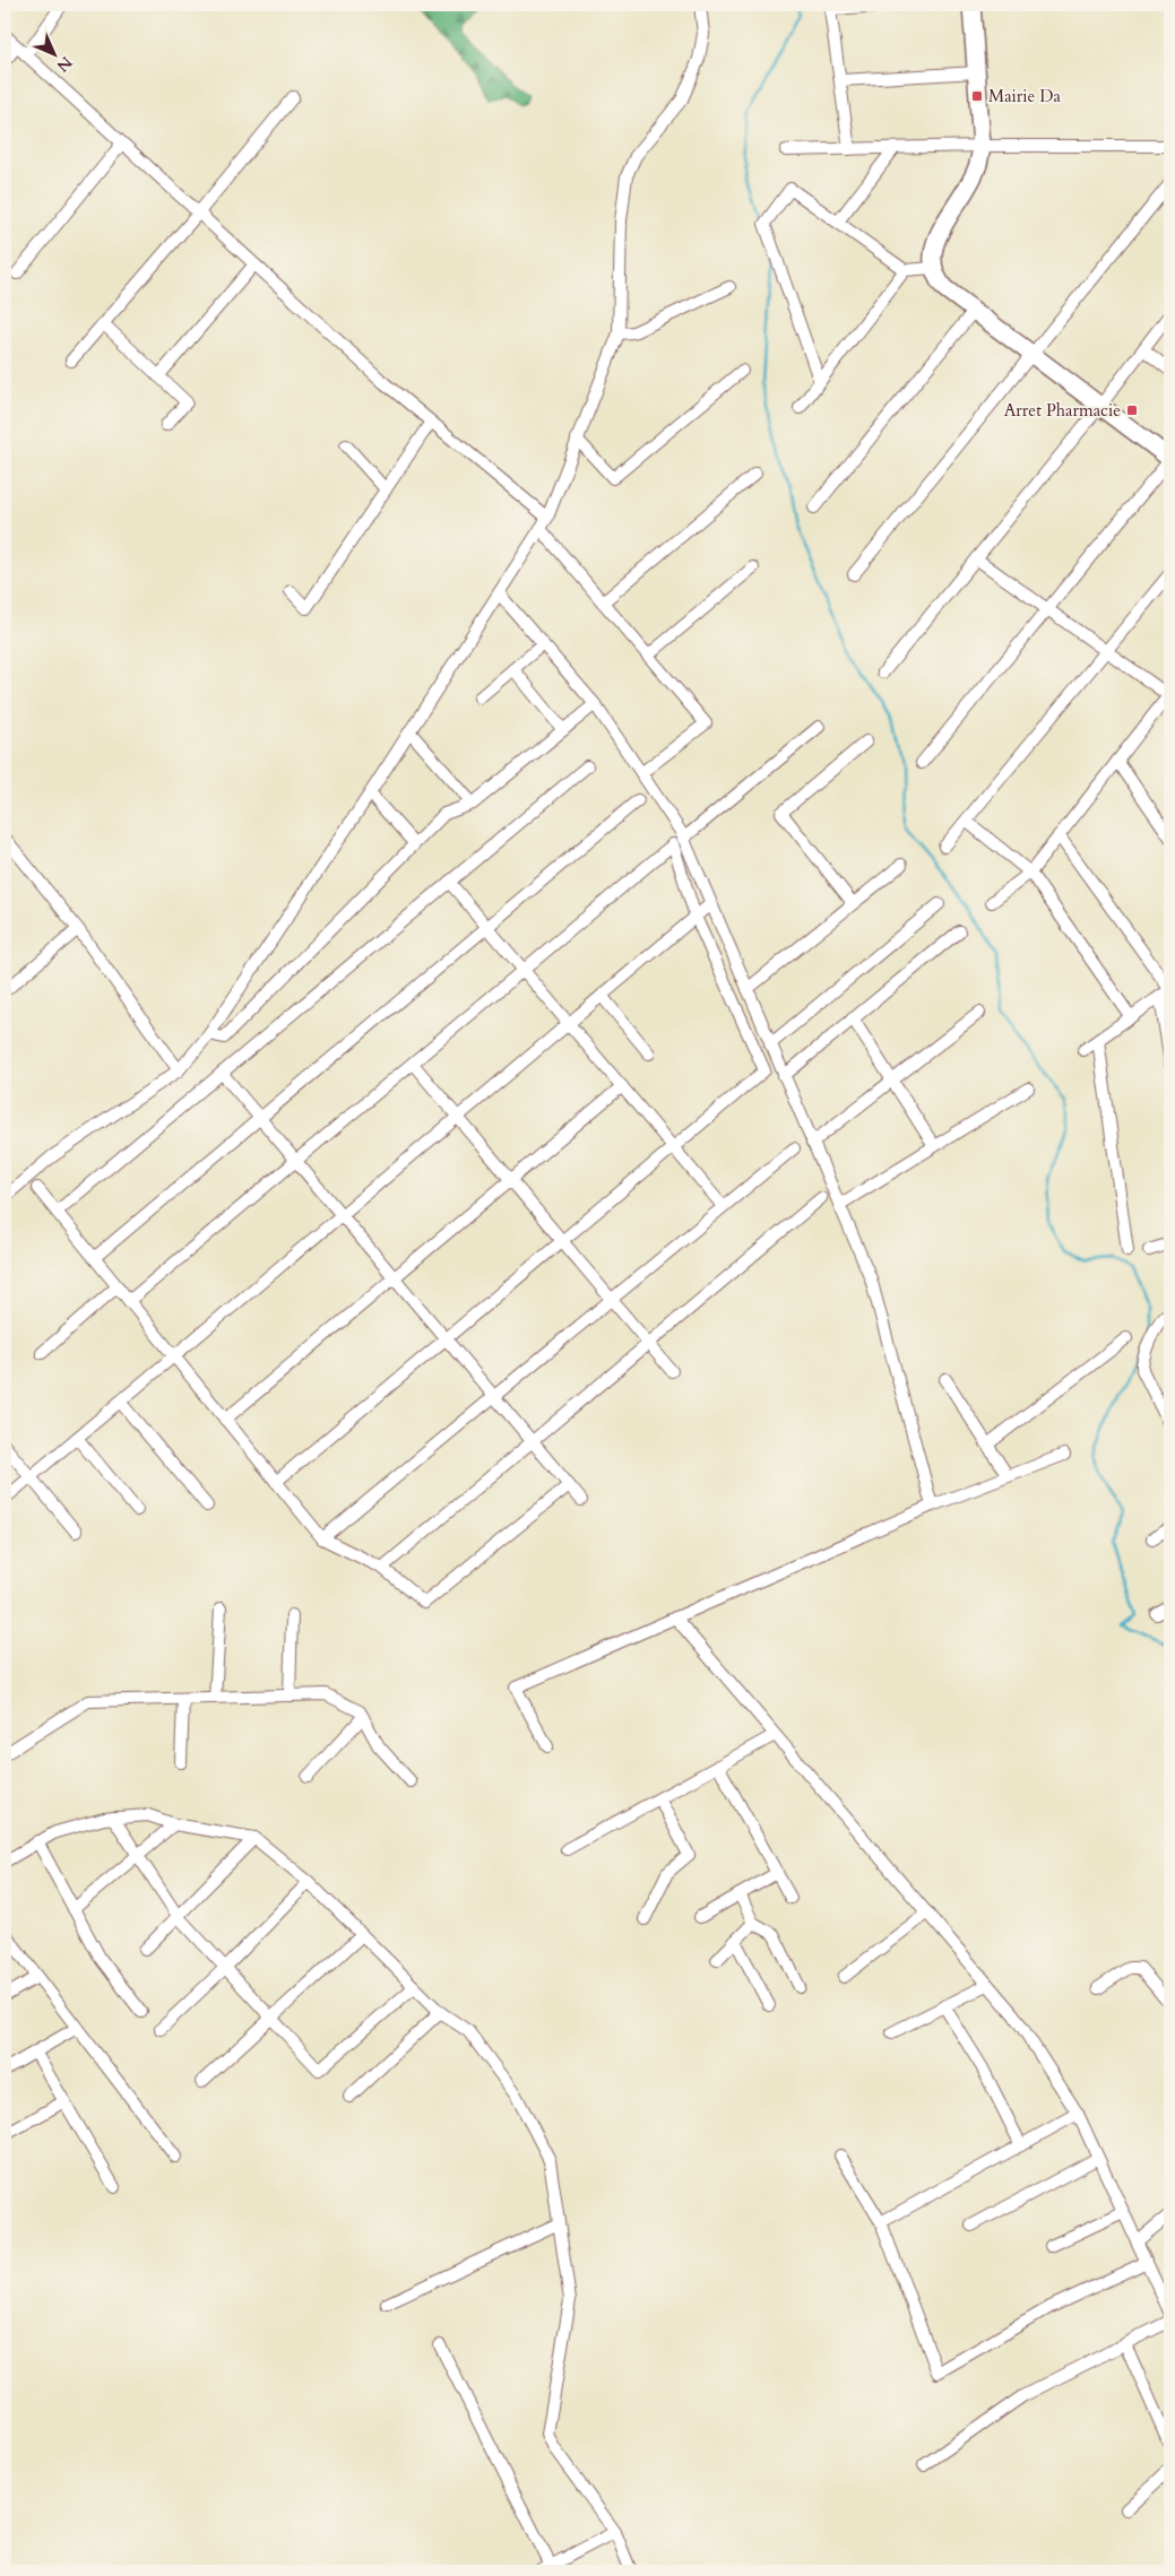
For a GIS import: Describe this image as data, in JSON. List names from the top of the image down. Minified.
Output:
{"places":{"transit":["Mairie Da","Arret Pharmacie"]},"north":"bottom right"}
